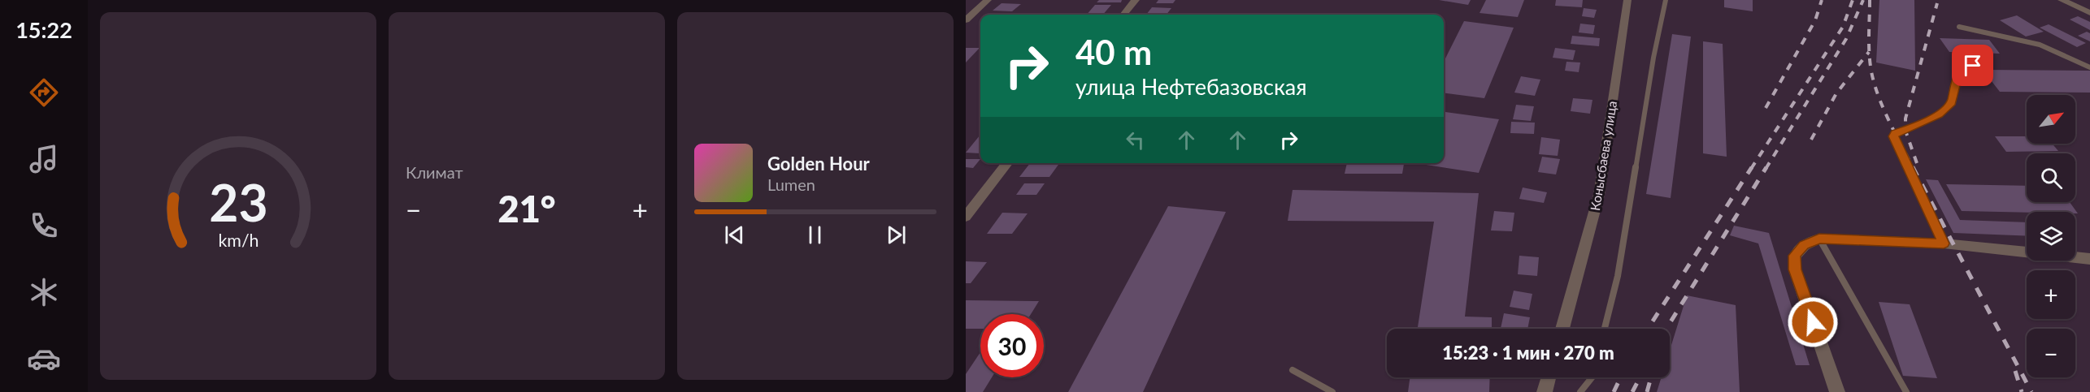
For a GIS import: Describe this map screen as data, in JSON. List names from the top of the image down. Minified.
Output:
{"streets":{"street":["Конысбаева улица"]},"north":"top right","page":{"tabs":"15:22","tile":"Климат","turn":["40 m","улица Нефтебазовская"],"map_buttons":["+","−"],"song":["Golden Hour","Lumen"],"heat":["−","21°","+"],"limit":"30","trip":"15:23 · 1 мин · 270 m","gauge":["23","km/h"]}}
